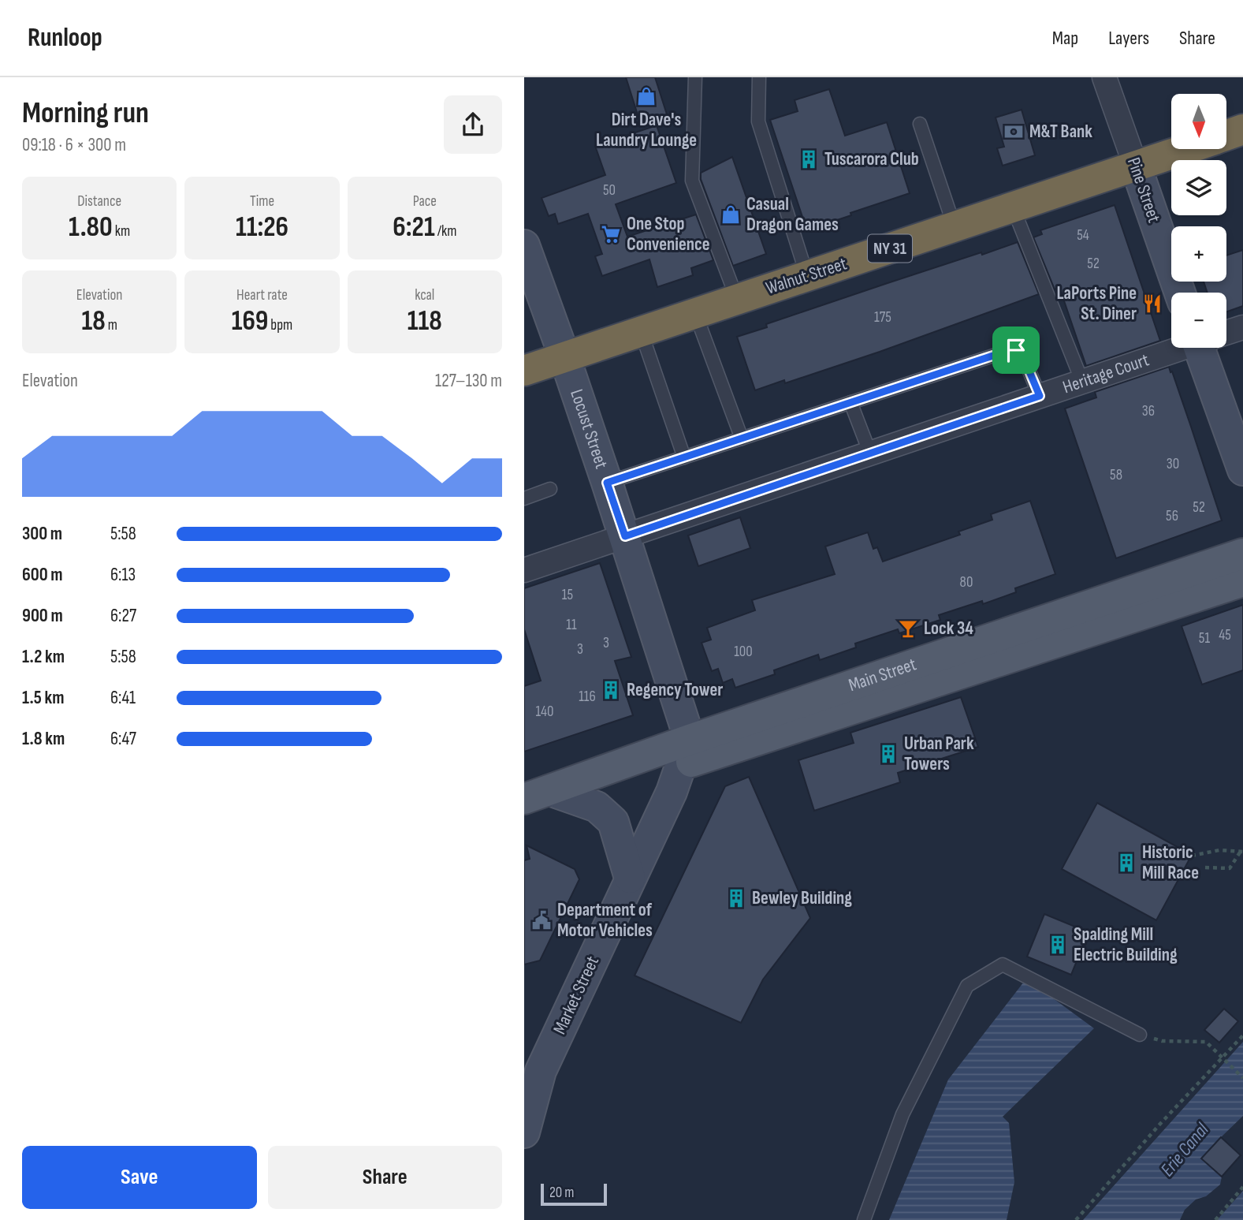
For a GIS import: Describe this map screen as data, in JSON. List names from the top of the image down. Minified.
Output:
{"streets":{"highway":["NY 31","Walnut Street"],"main road":["Main Street"],"street":["Pine Street","Heritage Court","Locust Street","Market Street"]},"crossings":[["Pine Street","Walnut Street"],["Walnut Street","Locust Street"],["Heritage Court","Locust Street"],["Locust Street","Main Street"],["Locust Street","Market Street"],["Main Street","Market Street"]],"water":["Erie Canal"],"places":{"shop":["Dirt Dave's Laundry Lounge","Casual Dragon Games"],"bank":["M&T Bank"],"building":["Tuscarora Club","Regency Tower","Urban Park Towers","Historic Mill Race","Bewley Building","Spalding Mill Electric Building"],"supermarket":["One Stop Convenience"],"restaurant":["LaPorts Pine St. Diner"],"bar":["Lock 34"],"public building":["Department of Motor Vehicles"]},"house_numbers":["50","54","52","175","36","30","58","52","56","80","15","11","45","51","3","3","100","116","140"],"scale_bar":"20 m","north":"bottom","page":{"header":"Runloop","nav":["Map","Layers","Share"],"heading":["Morning run","09:18 · 6 × 300 m"],"map_buttons":["+","−"],"stats":[["Distance","1.80 km"],["Time","11:26"],["Pace","6:21 /km"],["Elevation","18 m"],["Heart rate","169 bpm"],["kcal","118"]],"chart":["Elevation","127–130 m"],"list":[{"name":"300 m","note":"5:58"},{"name":"600 m","note":"6:13"},{"name":"900 m","note":"6:27"},{"name":"1.2 km","note":"5:58"},{"name":"1.5 km","note":"6:41"},{"name":"1.8 km","note":"6:47"}],"buttons":["Save","Share"],"scale":"20 m"}}
